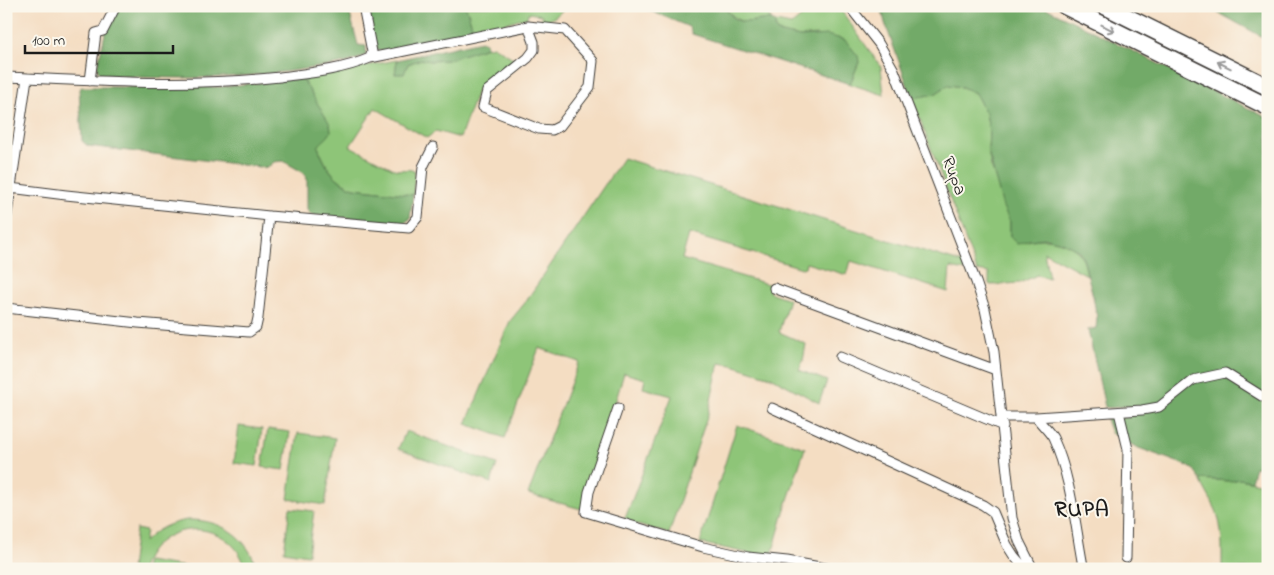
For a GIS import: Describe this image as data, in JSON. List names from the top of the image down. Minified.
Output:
{"streets":{"street":["Rupa"]},"districts":["RUPA"],"scale_bar":"100 m"}
